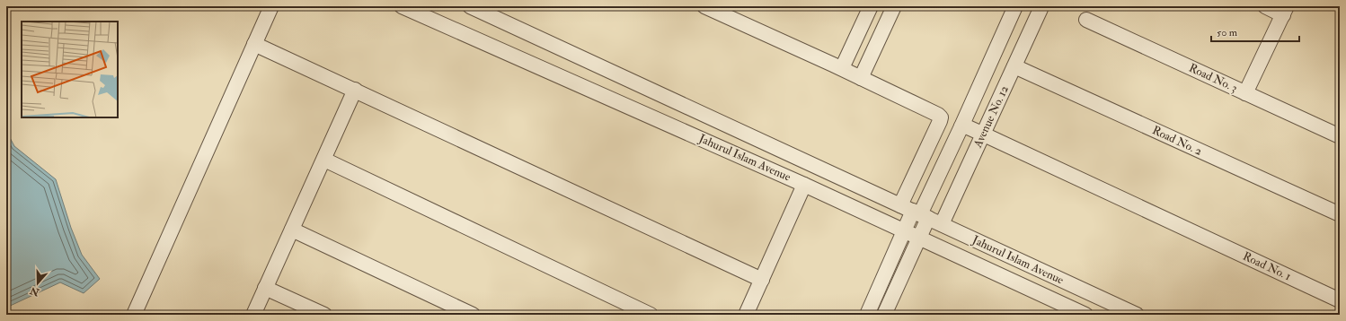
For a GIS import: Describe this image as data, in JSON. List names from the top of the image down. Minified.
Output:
{"streets":{"street":["Road No. 3","Avenue No. 12","Road No. 2","Jahurul Islam Avenue","Road No. 1"]},"crossings":[["Avenue No. 12","Road No. 2"],["Avenue No. 12","Jahurul Islam Avenue"],["Avenue No. 12","Road No. 1"]],"scale_bar":"50 m","north":"bottom"}
